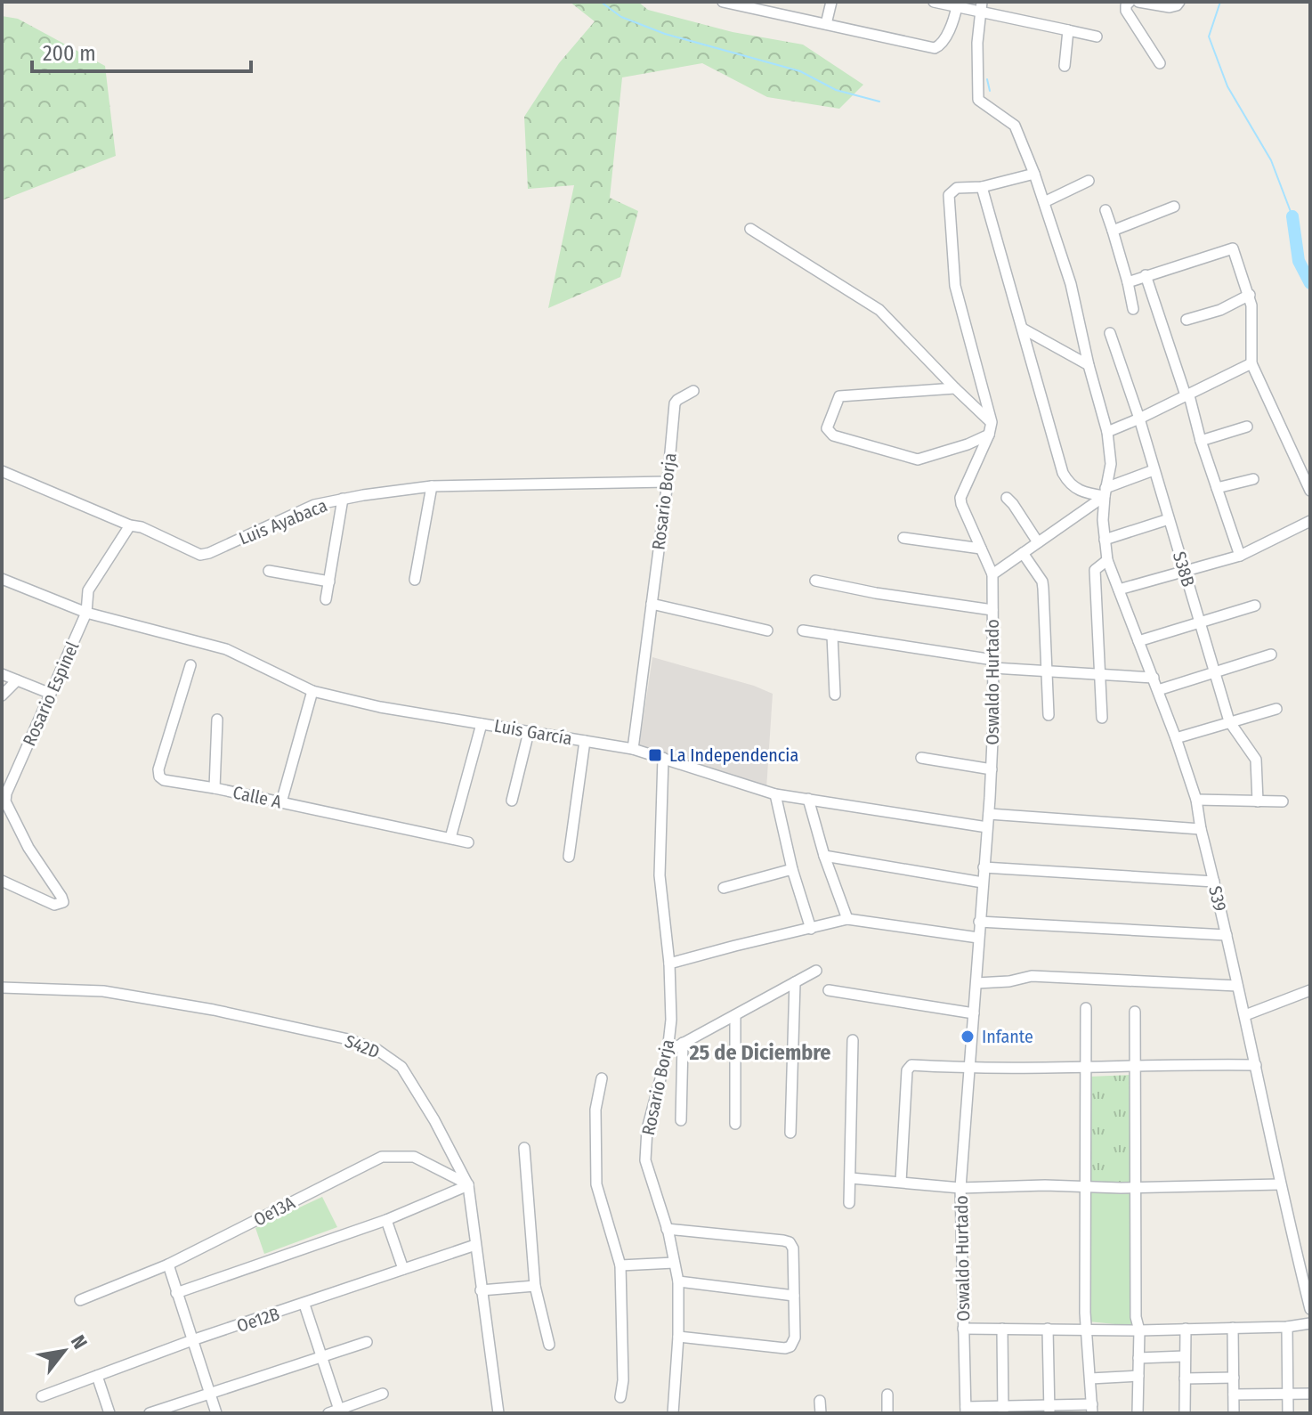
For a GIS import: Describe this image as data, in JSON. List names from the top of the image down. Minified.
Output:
{"streets":{"street":["Rosario Borja","Luis Ayabaca","S38B","Oswaldo Hurtado","Rosario Espinel","Luis García","Calle A","S39","S42D","Oe13A","Oe12B"]},"crossings":[["Rosario Borja","Luis Ayabaca"],["Rosario Borja","Luis García"],["Oswaldo Hurtado","Luis García"],["Rosario Espinel","Luis García"],["S42D","Oe13A"],["S42D","Oe12B"]],"districts":["25 de Diciembre"],"places":{"transit":["La Independencia"],"other":["Infante"]},"scale_bar":"200 m","north":"top right"}
